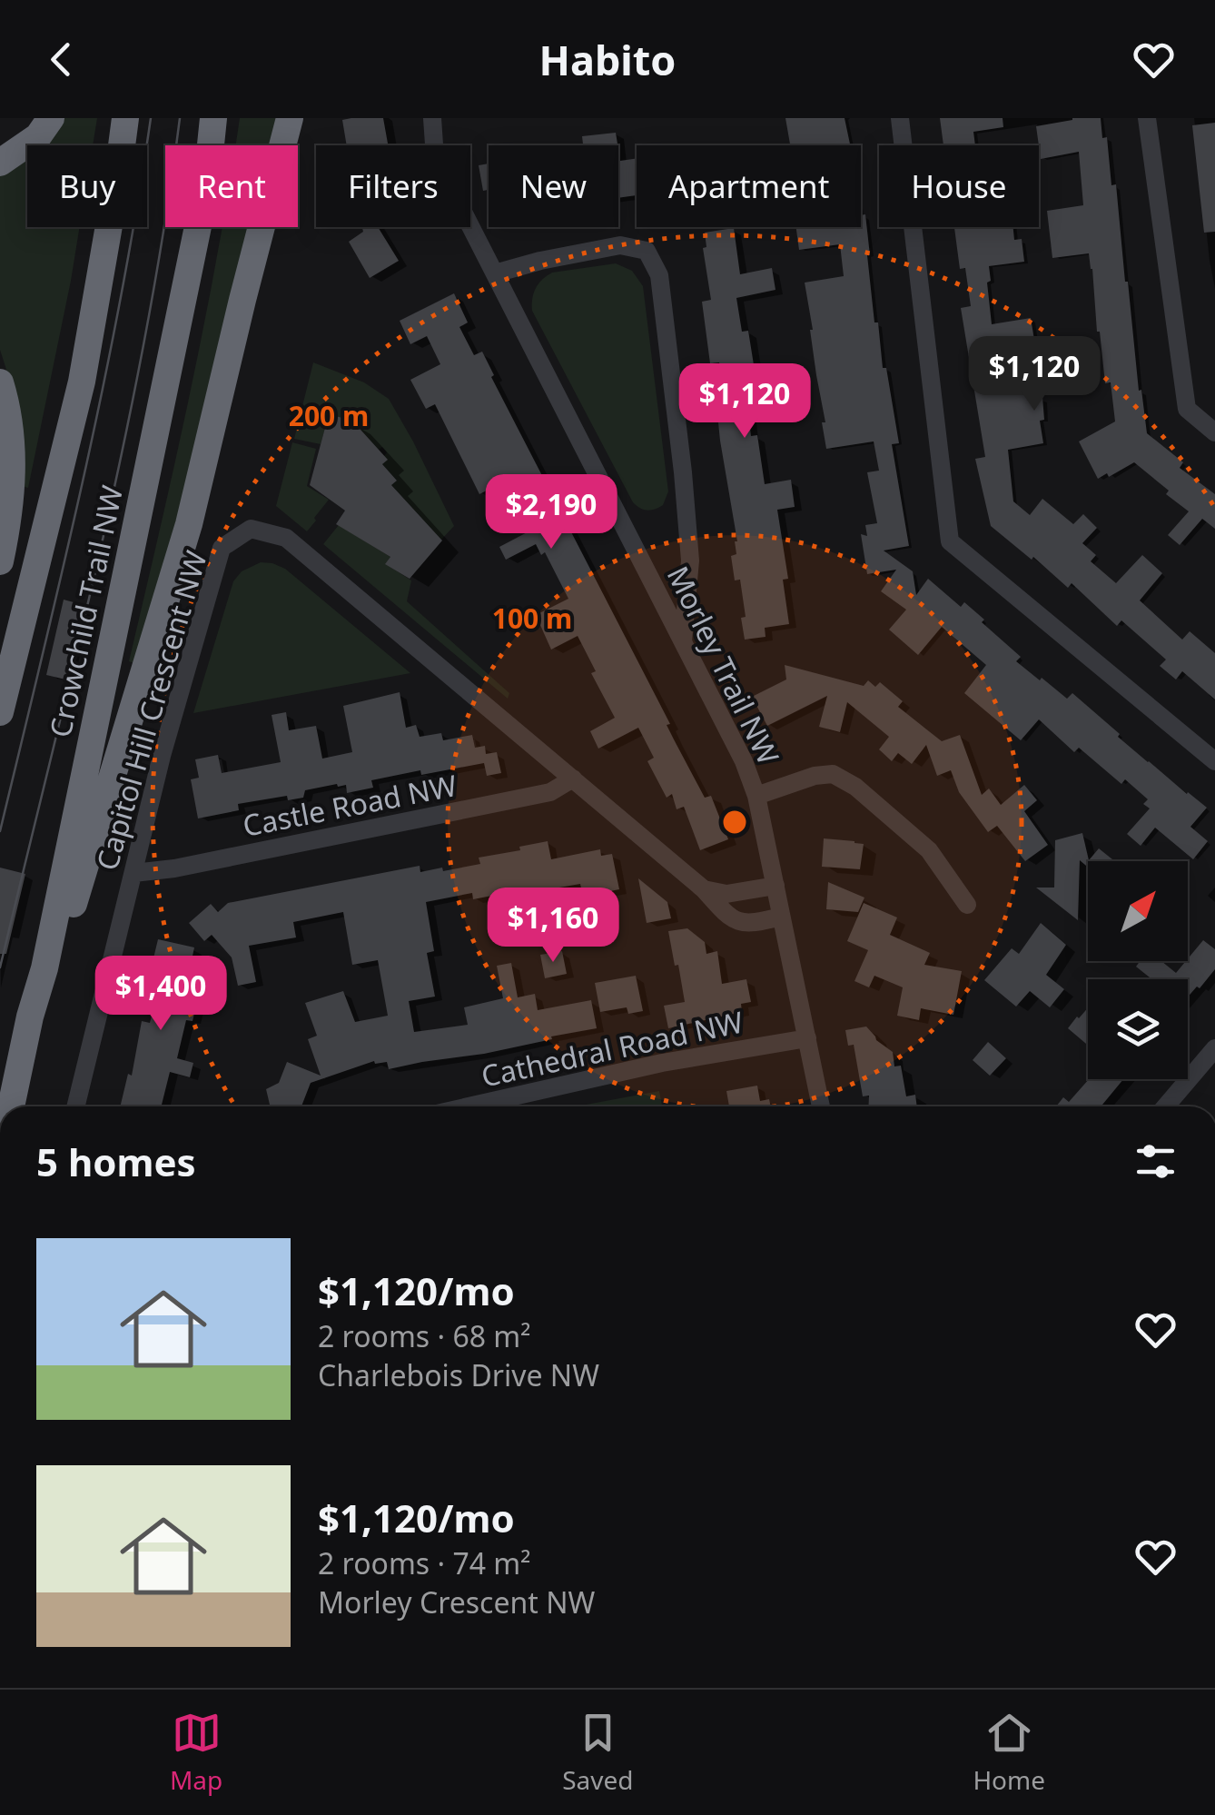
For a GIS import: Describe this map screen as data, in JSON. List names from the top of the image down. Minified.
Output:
{"streets":{"highway":["Crowchild Trail NW"],"street":["Morley Trail NW","Capitol Hill Crescent NW","Castle Road NW","Cathedral Road NW"]},"crossings":[["Morley Trail NW","Capitol Hill Crescent NW"],["Morley Trail NW","Cathedral Road NW"],["Capitol Hill Crescent NW","Castle Road NW"]],"north":"top right","page":{"header":"Habito","chip":["Buy","Rent","Filters","New","Apartment","House"],"price":["$1,120","$1,120","$2,190","$1,160","$1,400"],"heading":"5 homes","list":[{"name":"$1,120/mo","note":"2 rooms · 68 m² · Charlebois Drive NW"},{"name":"$1,120/mo","note":"2 rooms · 74 m² · Morley Crescent NW"}],"tabs":["Map","Saved","Home"]},"rings":["200 m","100 m"]}
